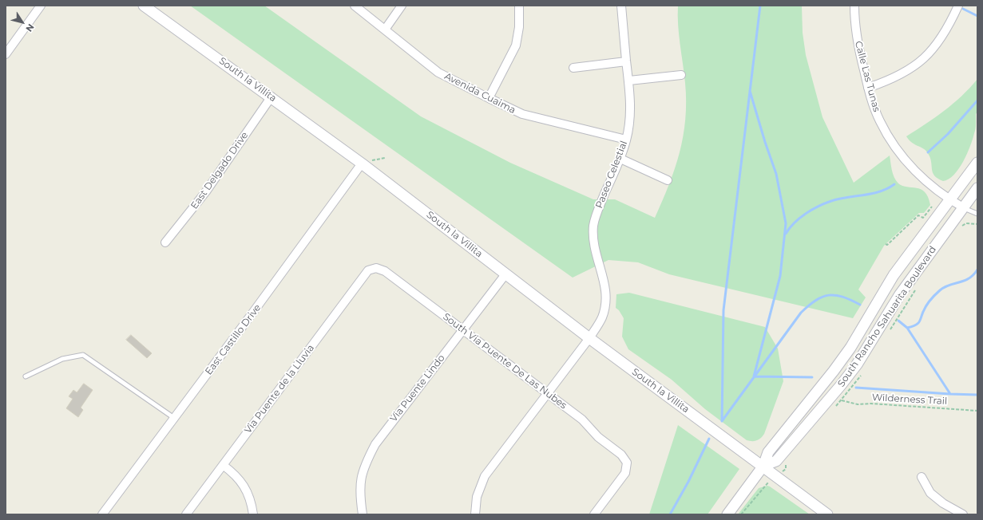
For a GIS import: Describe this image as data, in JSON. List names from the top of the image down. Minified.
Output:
{"streets":{"street":["Calle Las Tunas","South la Villita","Avenida Cuaima","East Delgado Drive","Paseo Celestial","South Rancho Sahuarita Boulevard","East Castillo Drive","South Via Puente De Las Nubes","Via Puente Lindo","Via Puente de la Lluvia"],"path":["Wilderness Trail"]},"crossings":[["Calle Las Tunas","South Rancho Sahuarita Boulevard"],["South la Villita","East Delgado Drive"],["South la Villita","Paseo Celestial"],["South la Villita","South Rancho Sahuarita Boulevard"],["South la Villita","East Castillo Drive"],["South la Villita","Via Puente Lindo"],["Avenida Cuaima","Paseo Celestial"],["Paseo Celestial","South Via Puente De Las Nubes"],["South Via Puente De Las Nubes","Via Puente Lindo"],["South Via Puente De Las Nubes","Via Puente de la Lluvia"]],"north":"bottom right"}
